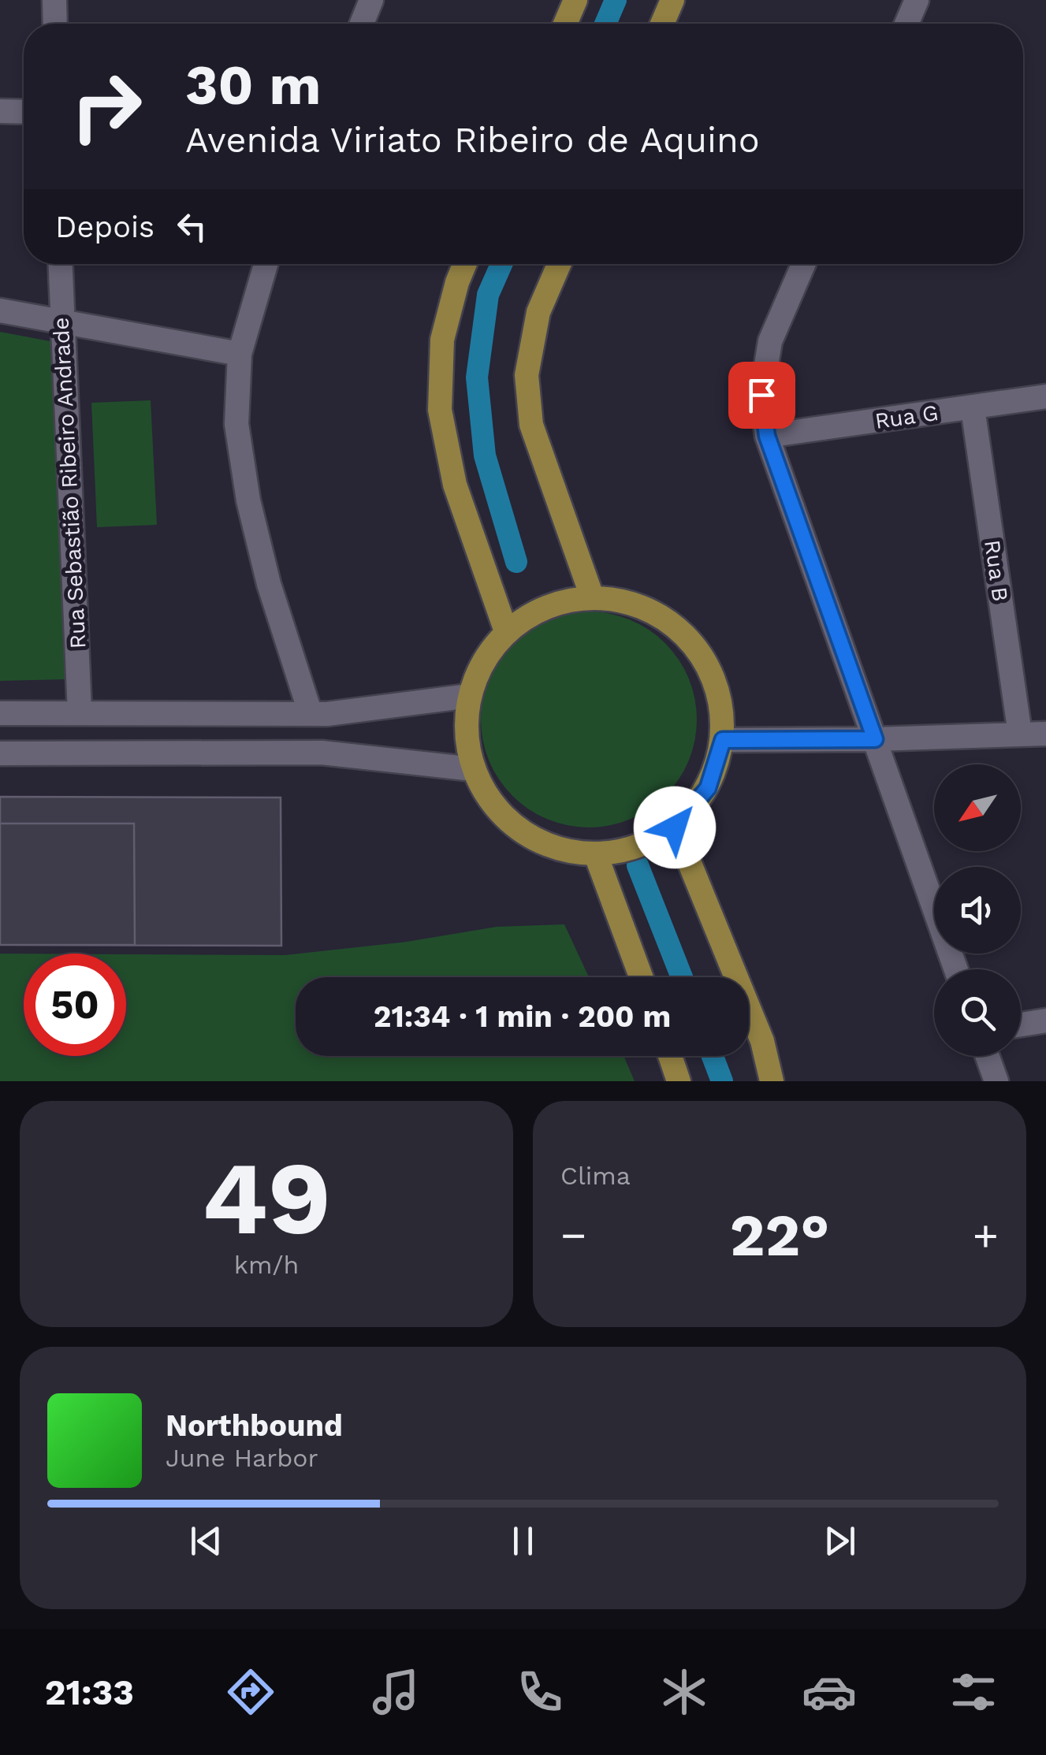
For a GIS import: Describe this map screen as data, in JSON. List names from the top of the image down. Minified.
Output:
{"streets":{"street":["Rua G","Rua Sebastião Ribeiro Andrade","Rua B"]},"crossings":[["Rua G","Rua B"]],"north":"bottom left","page":{"turn":["30 m","Avenida Viriato Ribeiro de Aquino"],"then":"Depois","limit":"50","trip":"21:34 · 1 min · 200 m","tile":[["49","km/h"],"Clima"],"heat":["−","22°","+"],"song":["Northbound","June Harbor"],"tabs":"21:33"}}
